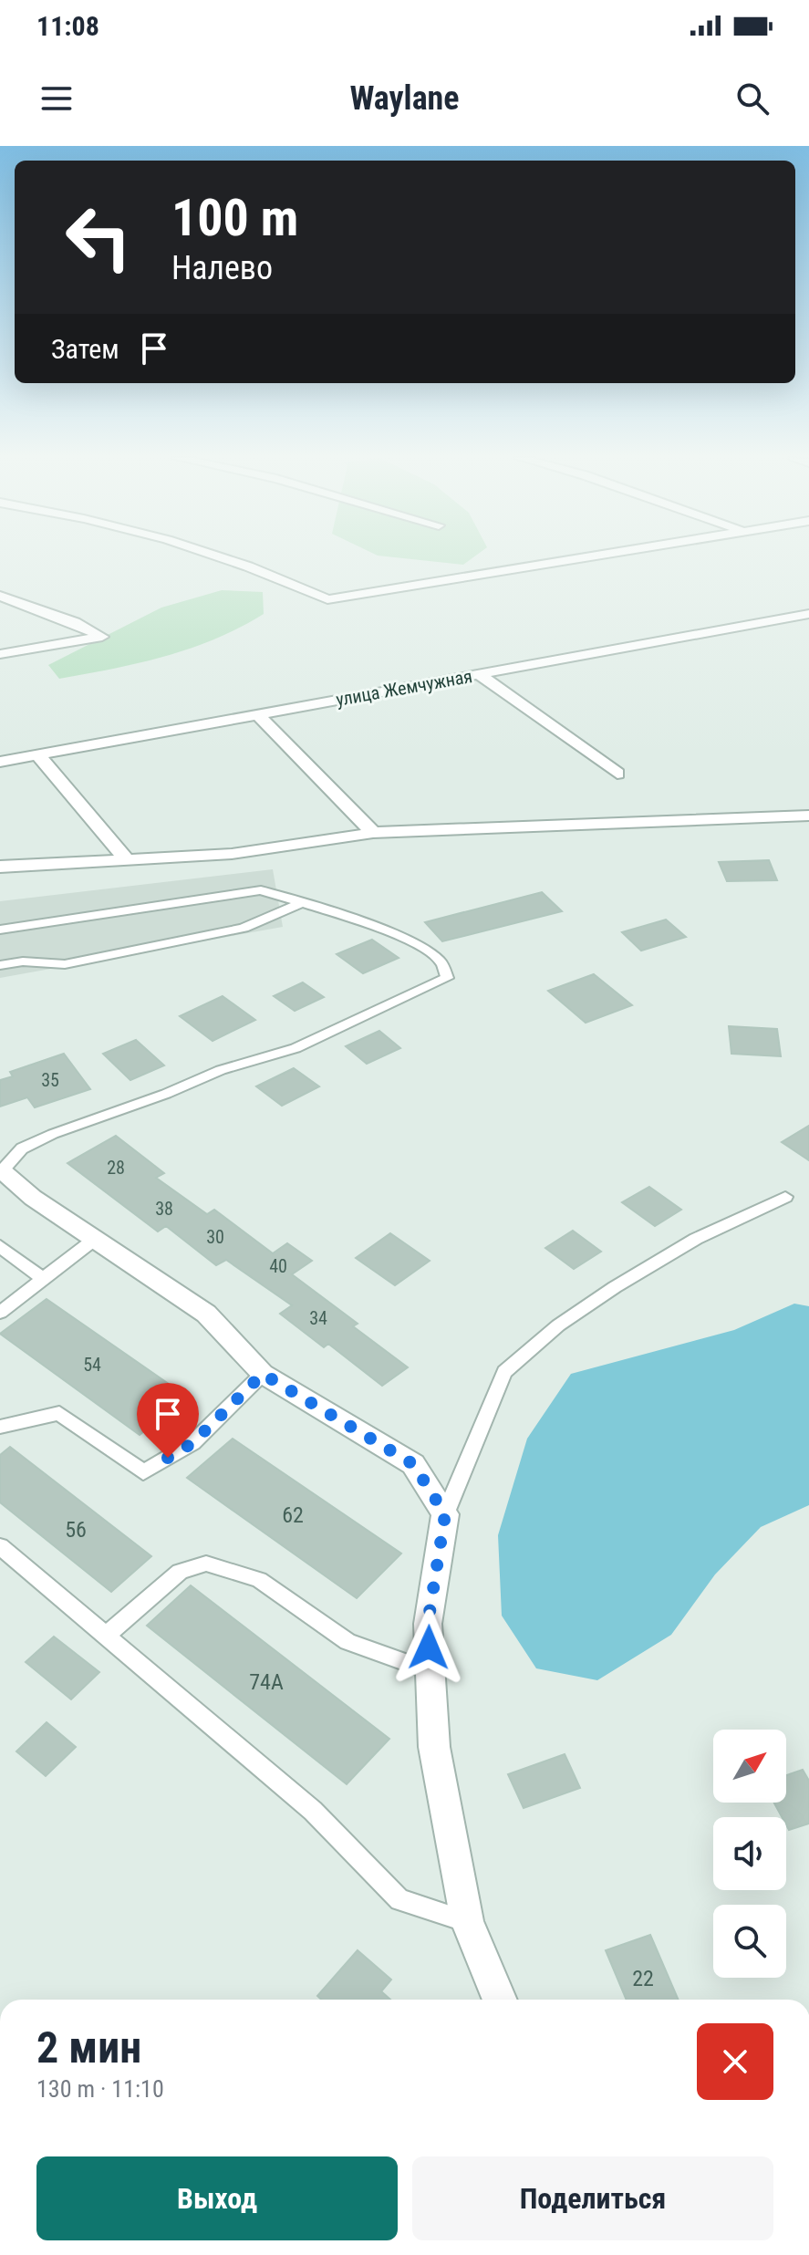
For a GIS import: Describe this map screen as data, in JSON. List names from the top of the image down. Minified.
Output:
{"streets":{"street":["улица Жемчужная"]},"house_numbers":["35","28","38","30","40","34","54","62","56","74А","22"],"north":"top right","page":{"status":"11:08","header":"Waylane","turn":["100 m","Налево"],"then":"Затем","heading":["2 мин","130 m · 11:10"],"buttons":["Выход","Поделиться"]}}
